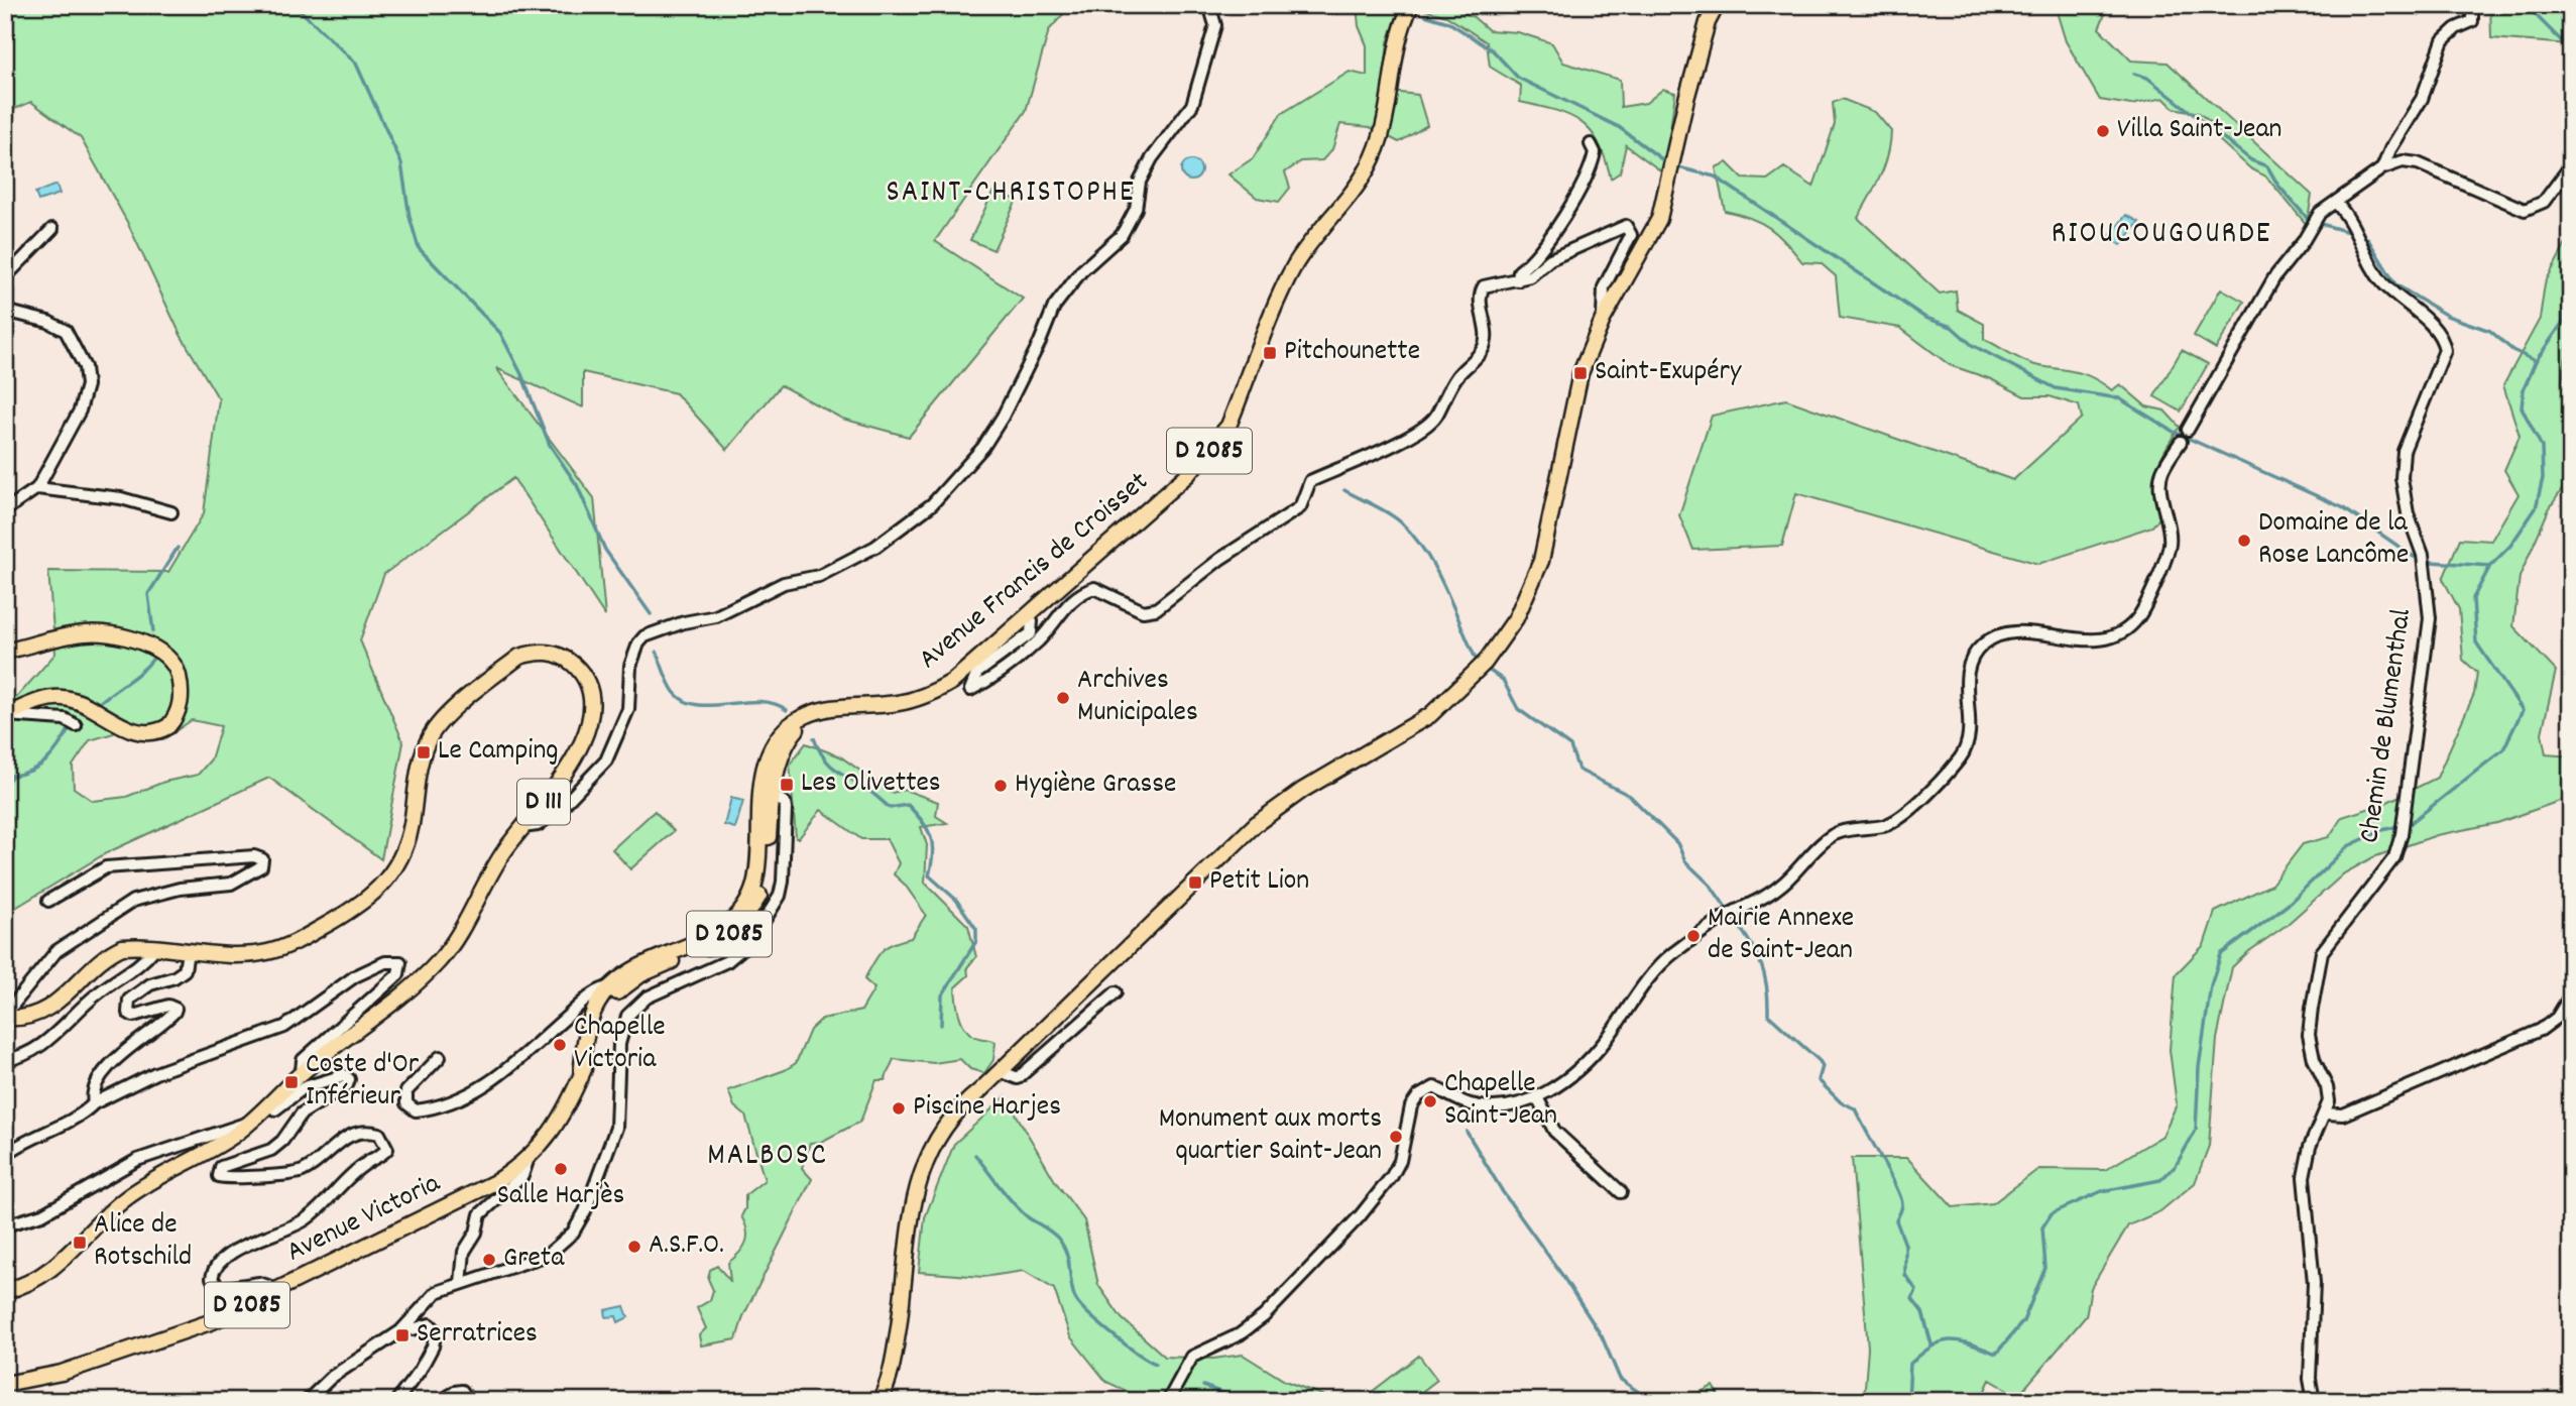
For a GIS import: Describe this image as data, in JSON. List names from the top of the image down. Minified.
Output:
{"streets":{"main road":["D 2085","Avenue Francis de Croisset","D 111","Avenue Victoria"],"street":["Chemin de Blumenthal"]},"crossings":[["D 2085","Avenue Francis de Croisset"],["D 2085","Avenue Victoria"],["Avenue Francis de Croisset","Avenue Victoria"]],"districts":["SAINT-CHRISTOPHE","RIOUCOUGOURDE","MALBOSC"],"places":{"other":["Villa Saint-Jean","Domaine de la Rose Lancôme","Archives Municipales","Hygiène Grasse","Mairie Annexe de Saint-Jean","Chapelle Victoria","Chapelle Saint-Jean","Piscine Harjes","Monument aux morts quartier Saint-Jean","Salle Harjès","A.S.F.O.","Greta"],"transit":["Pitchounette","Saint-Exupéry","Le Camping","Les Olivettes","Petit Lion","Coste d'Or Inférieur","Alice de Rotschild","Serratrices"]}}
